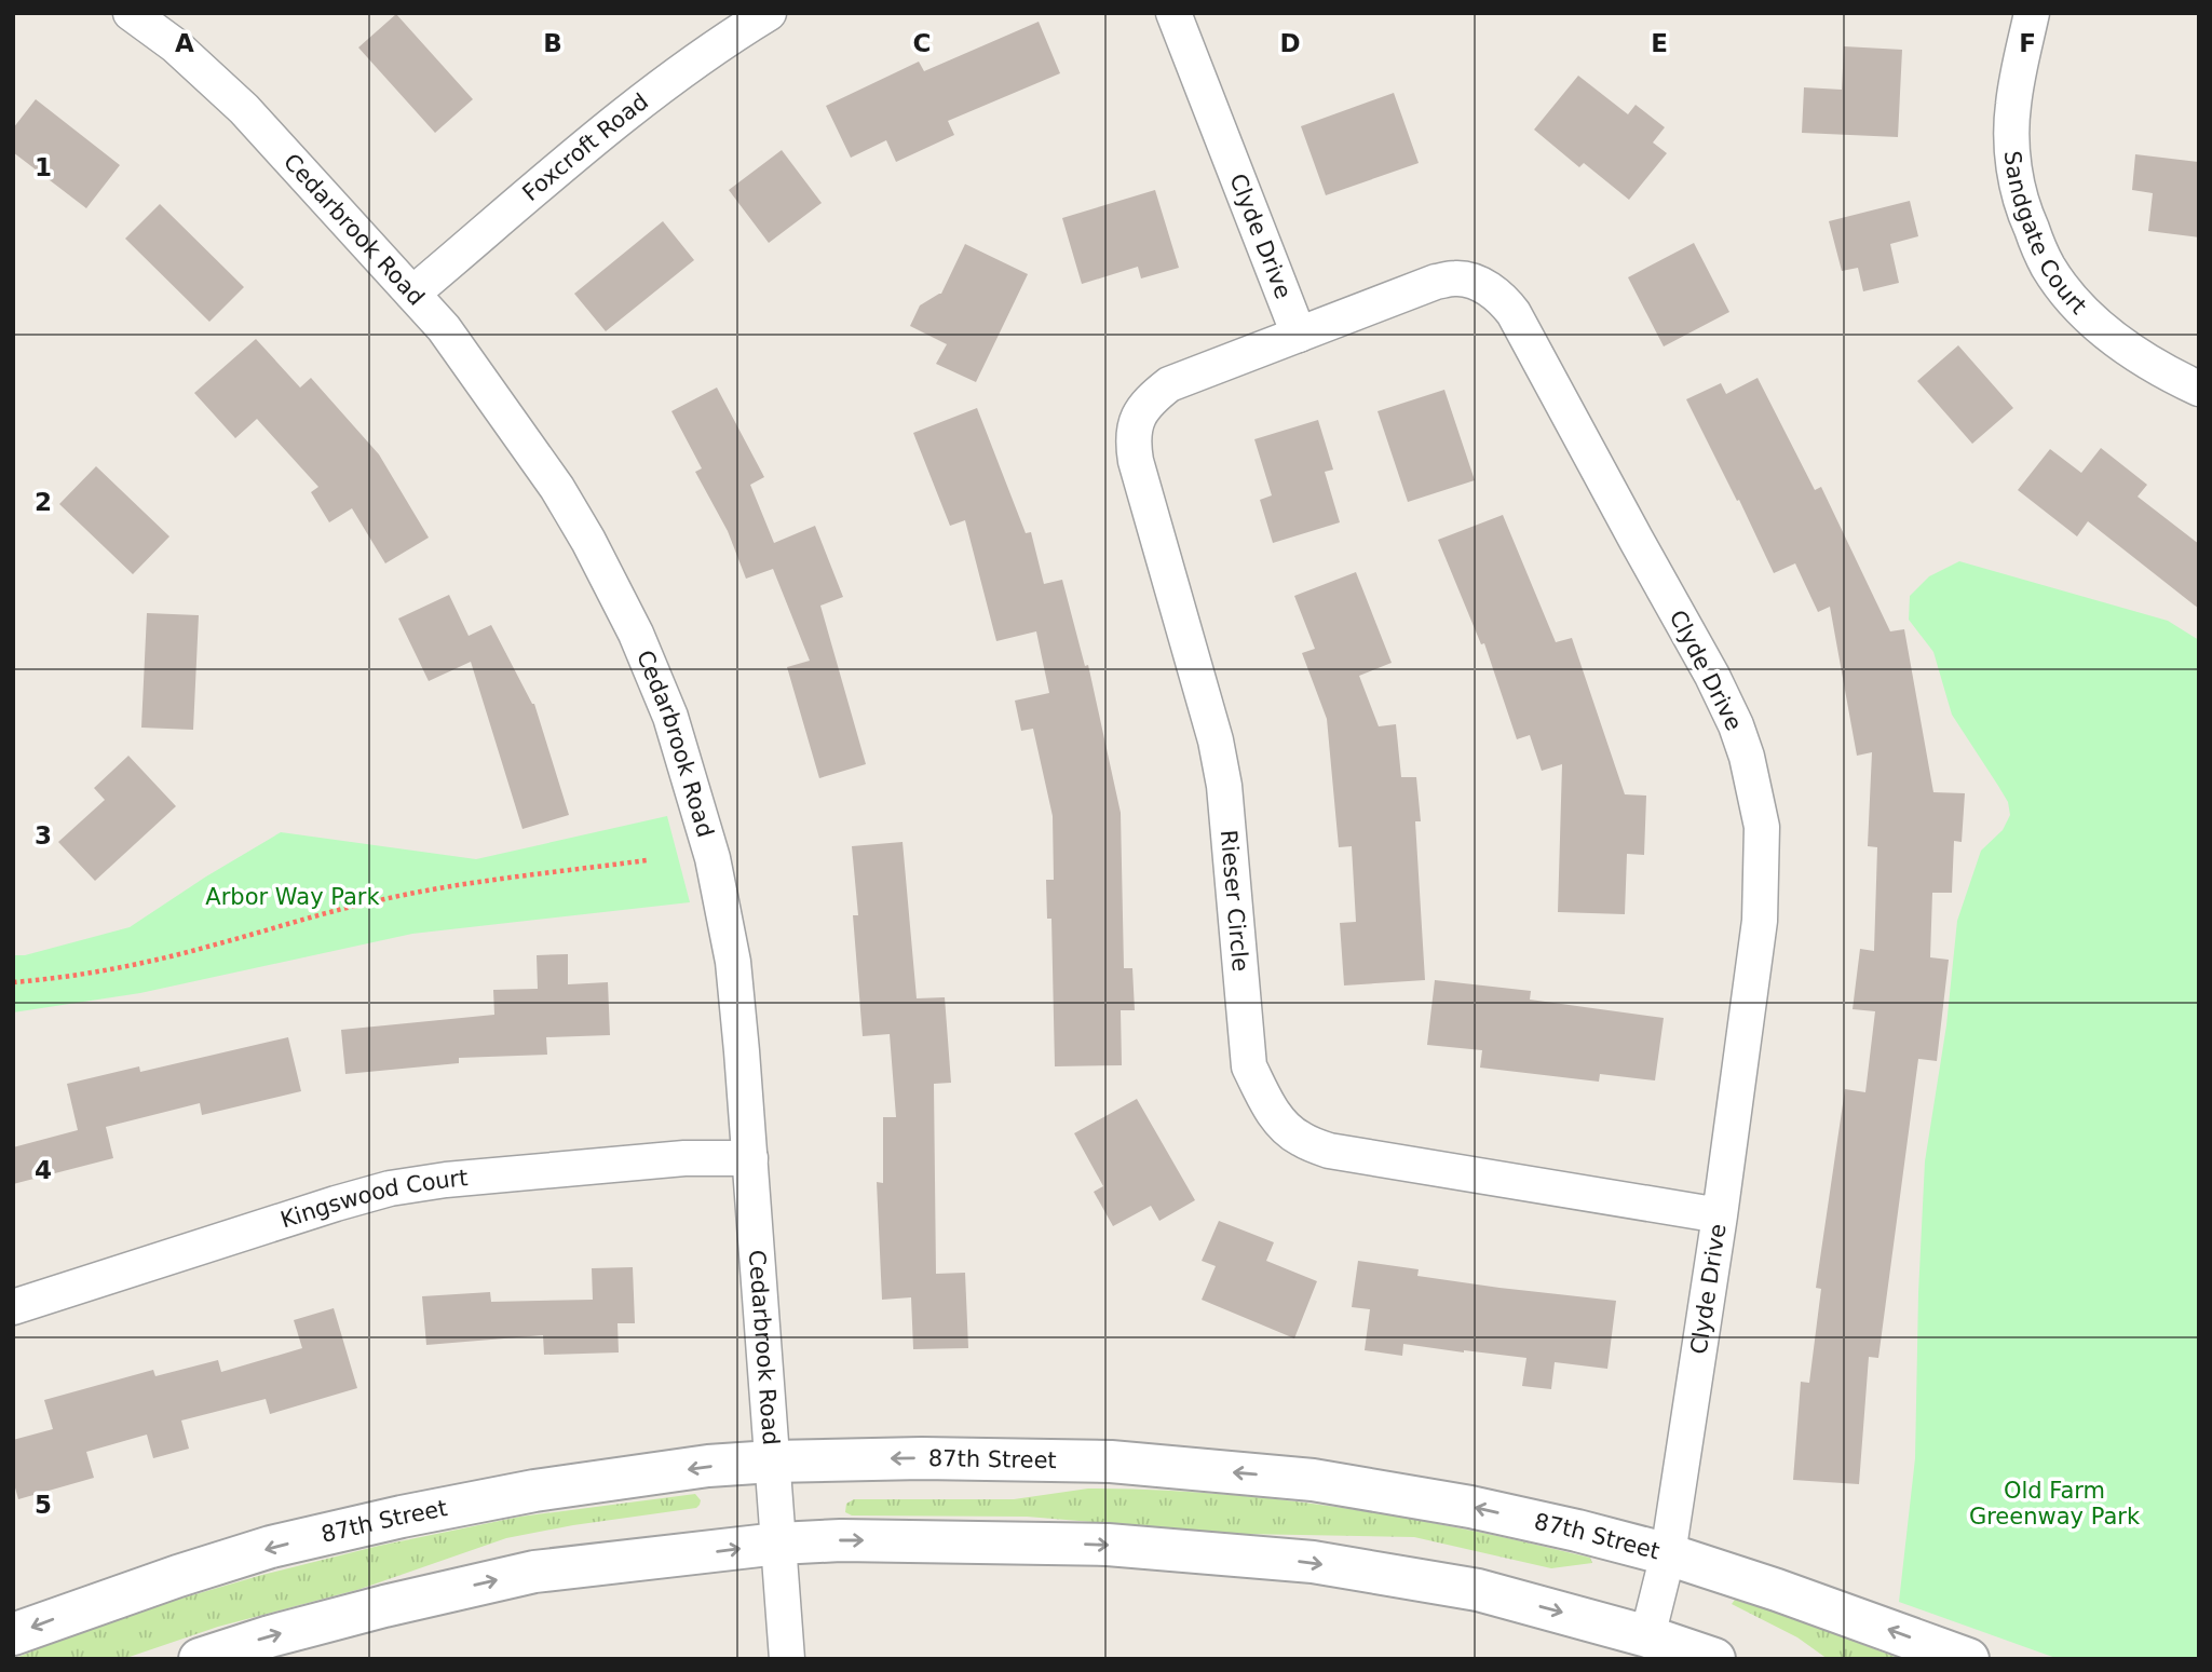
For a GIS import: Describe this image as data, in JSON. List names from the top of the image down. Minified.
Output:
{"streets":{"street":["Foxcroft Road","Cedarbrook Road","Sandgate Court","Clyde Drive","Rieser Circle","Kingswood Court","87th Street"]},"crossings":[["Foxcroft Road","Cedarbrook Road"],["Cedarbrook Road","Kingswood Court"],["Cedarbrook Road","87th Street"],["Clyde Drive","Rieser Circle"],["Clyde Drive","87th Street"]],"parks":["Arbor Way Park","Old Farm Greenway Park"],"grid":{"columns":["A","B","C","D","E","F"],"rows":["1","2","3","4","5"]}}
